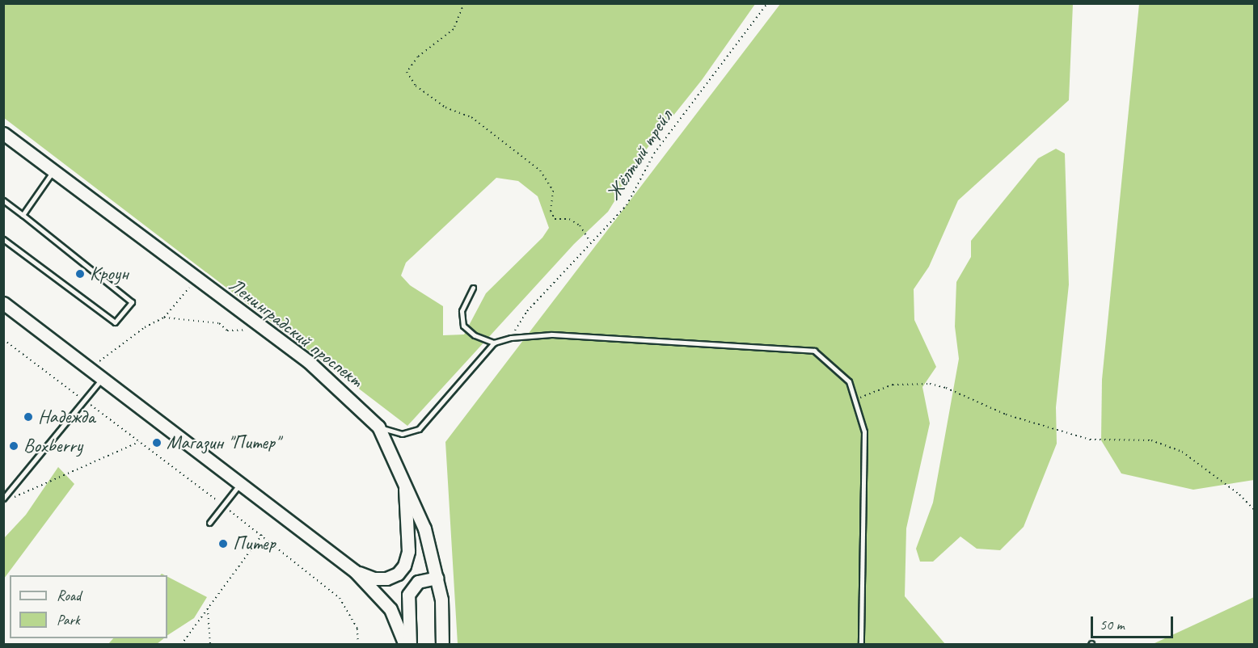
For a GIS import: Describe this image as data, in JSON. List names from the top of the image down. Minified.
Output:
{"streets":{"main road":["Ленинградский проспект"],"path":["Жёлтый трейл"]},"places":["Кроун","Надежда","Магазин \"Питер\"","Boxberry","Питер"],"legend":["Road","Park"],"scale_bar":"50 m"}
